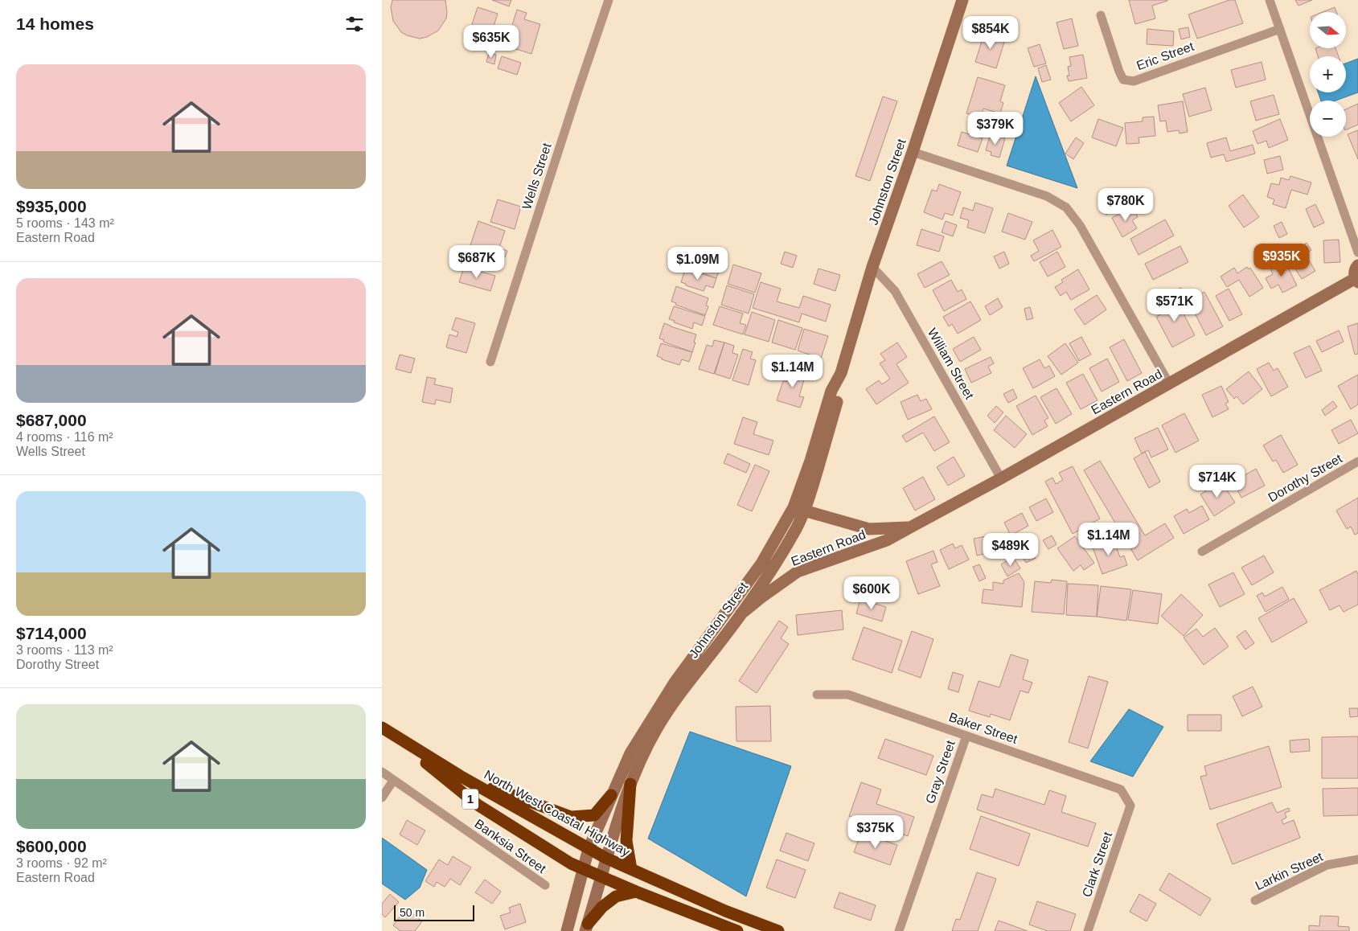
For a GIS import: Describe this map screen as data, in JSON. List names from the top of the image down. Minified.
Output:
{"streets":{"highway":["1","North West Coastal Highway"],"main road":["Johnston Street","Eastern Road"],"street":["Eric Street","Wells Street","William Street","Dorothy Street","Baker Street","Gray Street","Banksia Street","Clark Street","Larkin Street"]},"crossings":[["Johnston Street","William Street"],["Johnston Street","Eastern Road"],["Johnston Street","North West Coastal Highway"],["William Street","Eastern Road"],["Baker Street","Gray Street"],["Baker Street","Clark Street"]],"scale_bar":"50 m","north":"right","page":{"heading":"14 homes","map_buttons":["+","−"],"price":["$854K","$635K","$379K","$780K","$935K","$687K","$1.09M","$571K","$1.14M","$714K","$1.14M","$489K","$600K","$375K"],"list":[{"name":"$935,000","note":"5 rooms · 143 m² · Eastern Road"},{"name":"$687,000","note":"4 rooms · 116 m² · Wells Street"},{"name":"$714,000","note":"3 rooms · 113 m² · Dorothy Street"},{"name":"$600,000","note":"3 rooms · 92 m² · Eastern Road"}],"scale":"50 m"}}
